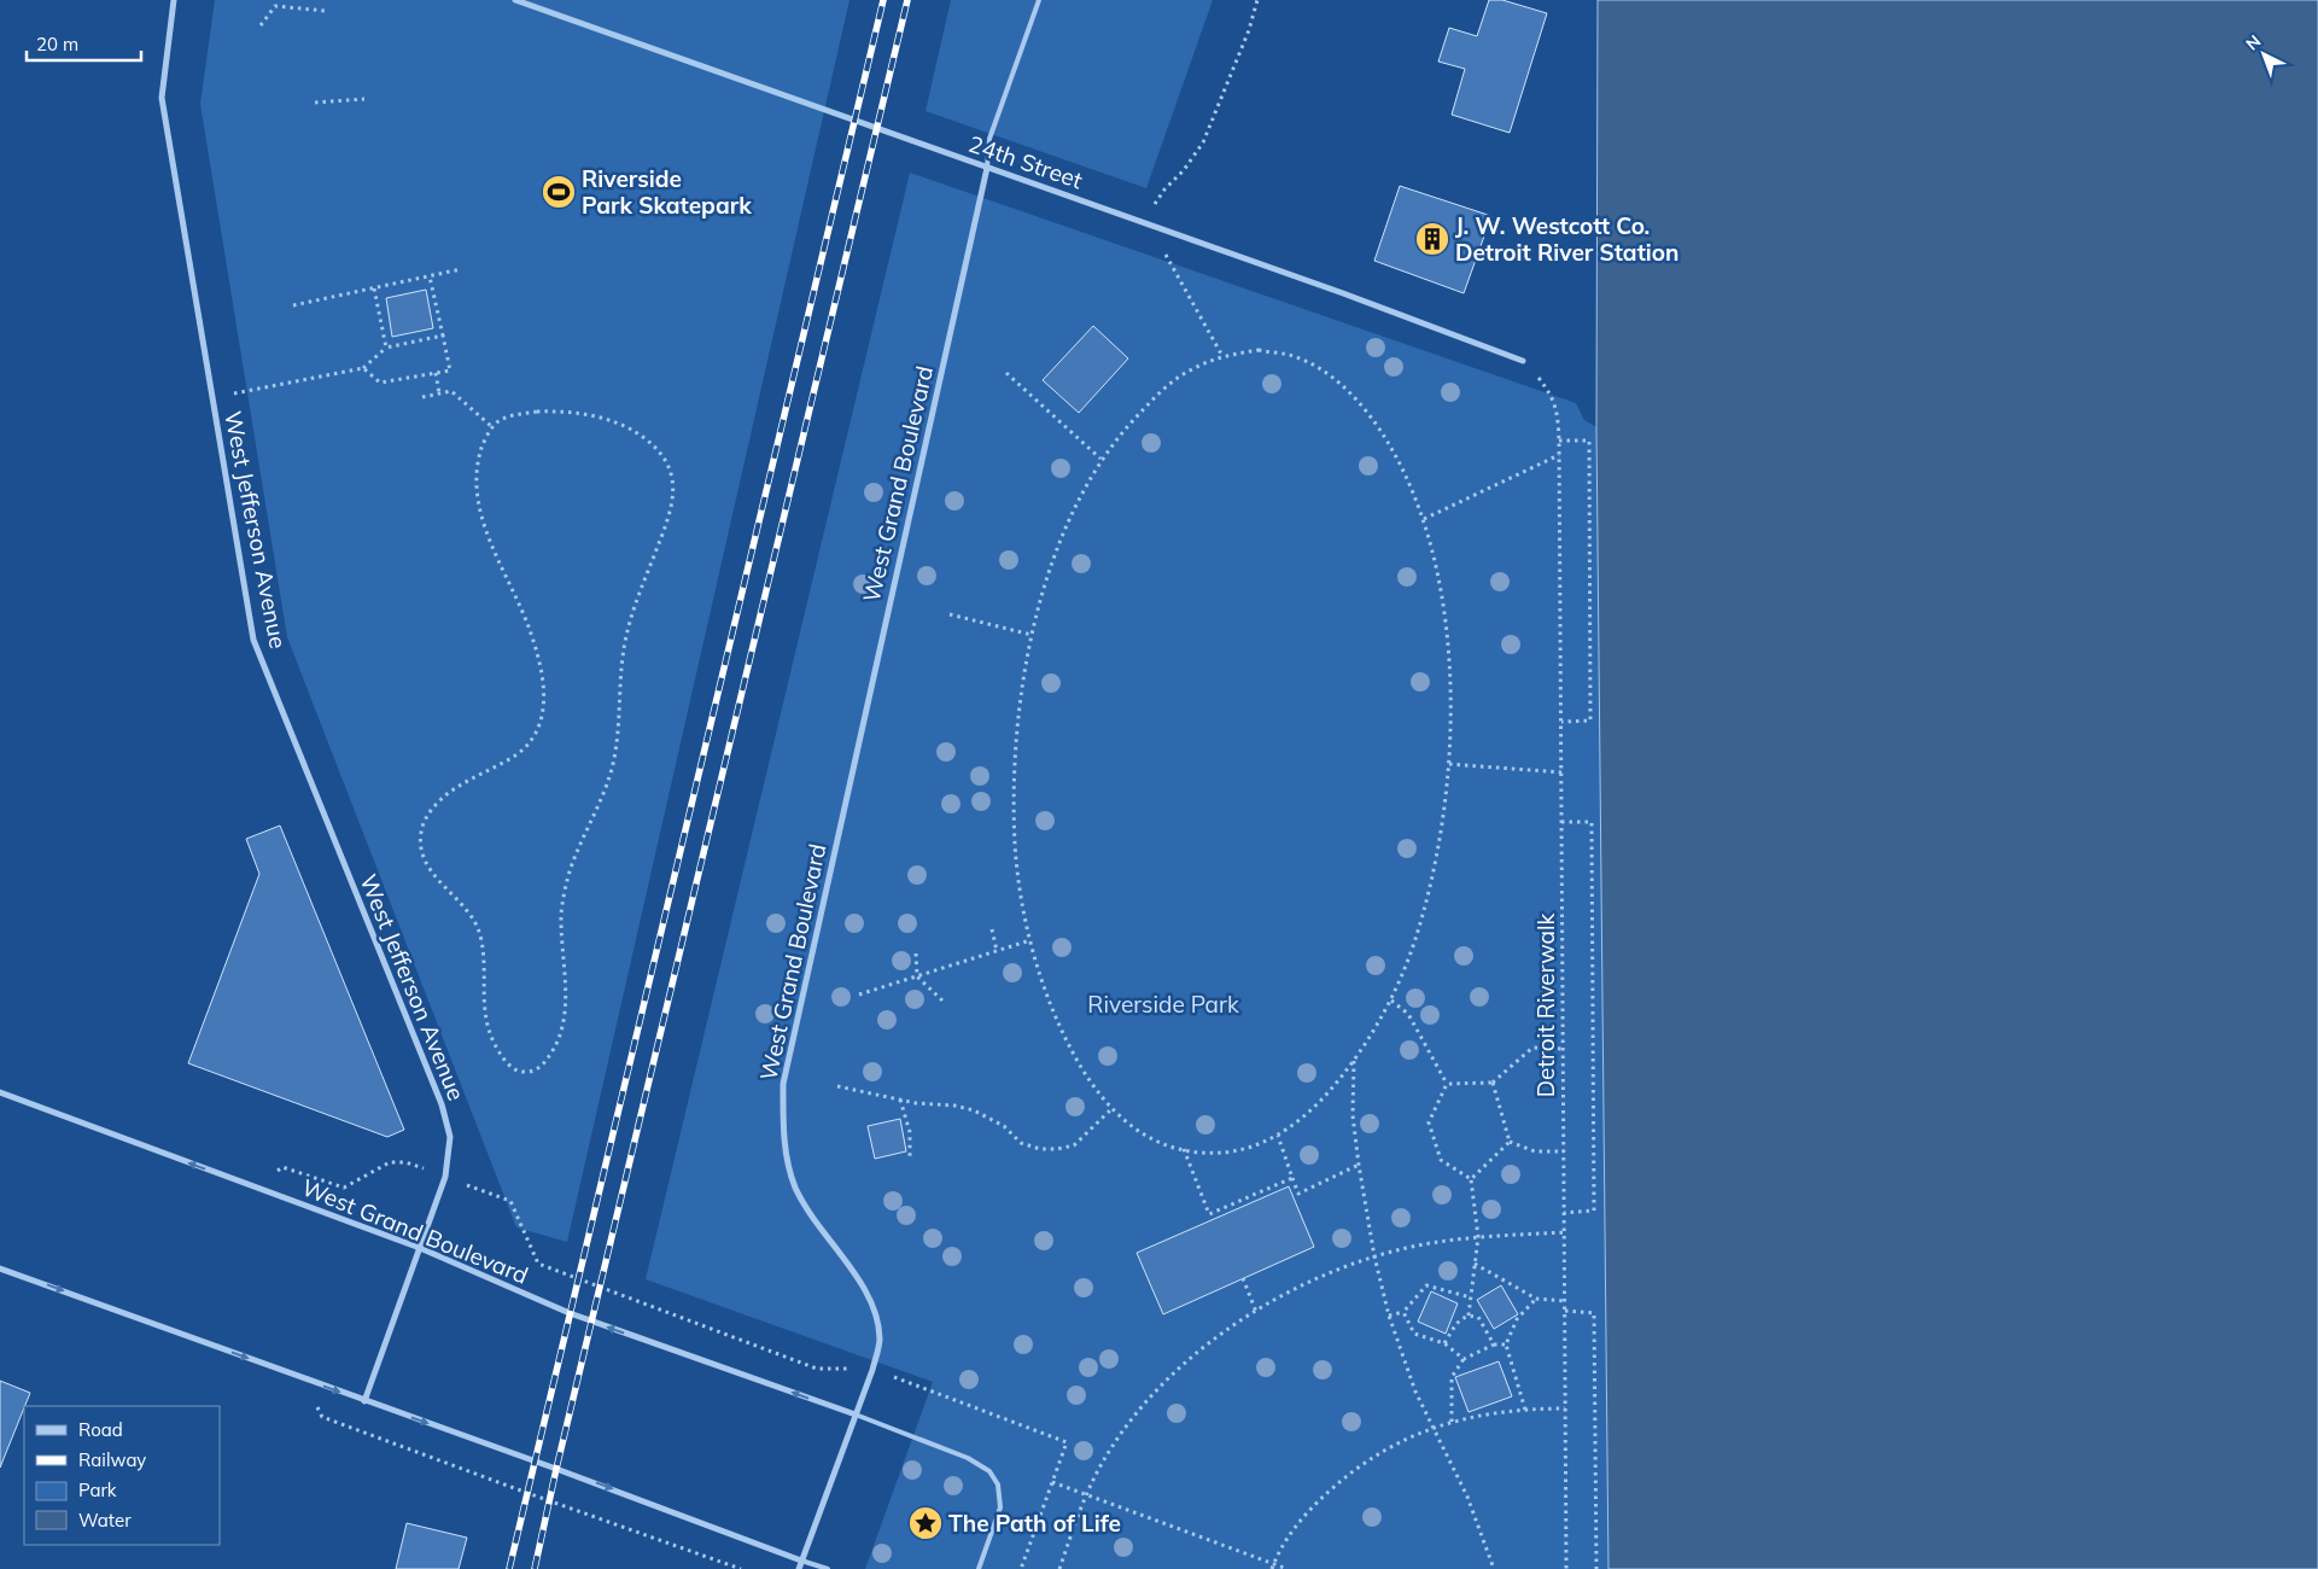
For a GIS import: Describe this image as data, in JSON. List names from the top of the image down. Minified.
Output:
{"streets":{"street":["24th Street","West Grand Boulevard","West Jefferson Avenue"],"path":["Detroit Riverwalk"]},"crossings":[["24th Street","West Grand Boulevard"],["24th Street","Detroit Riverwalk"],["West Grand Boulevard","West Jefferson Avenue"]],"one_way":["West Grand Boulevard"],"parks":["Riverside Park"],"places":{"sports":["Riverside Park Skatepark"],"building":["J. W. Westcott Co. Detroit River Station"],"place":["The Path of Life"]},"legend":["Road","Railway","Park","Water"],"scale_bar":"20 m","north":"top left"}
